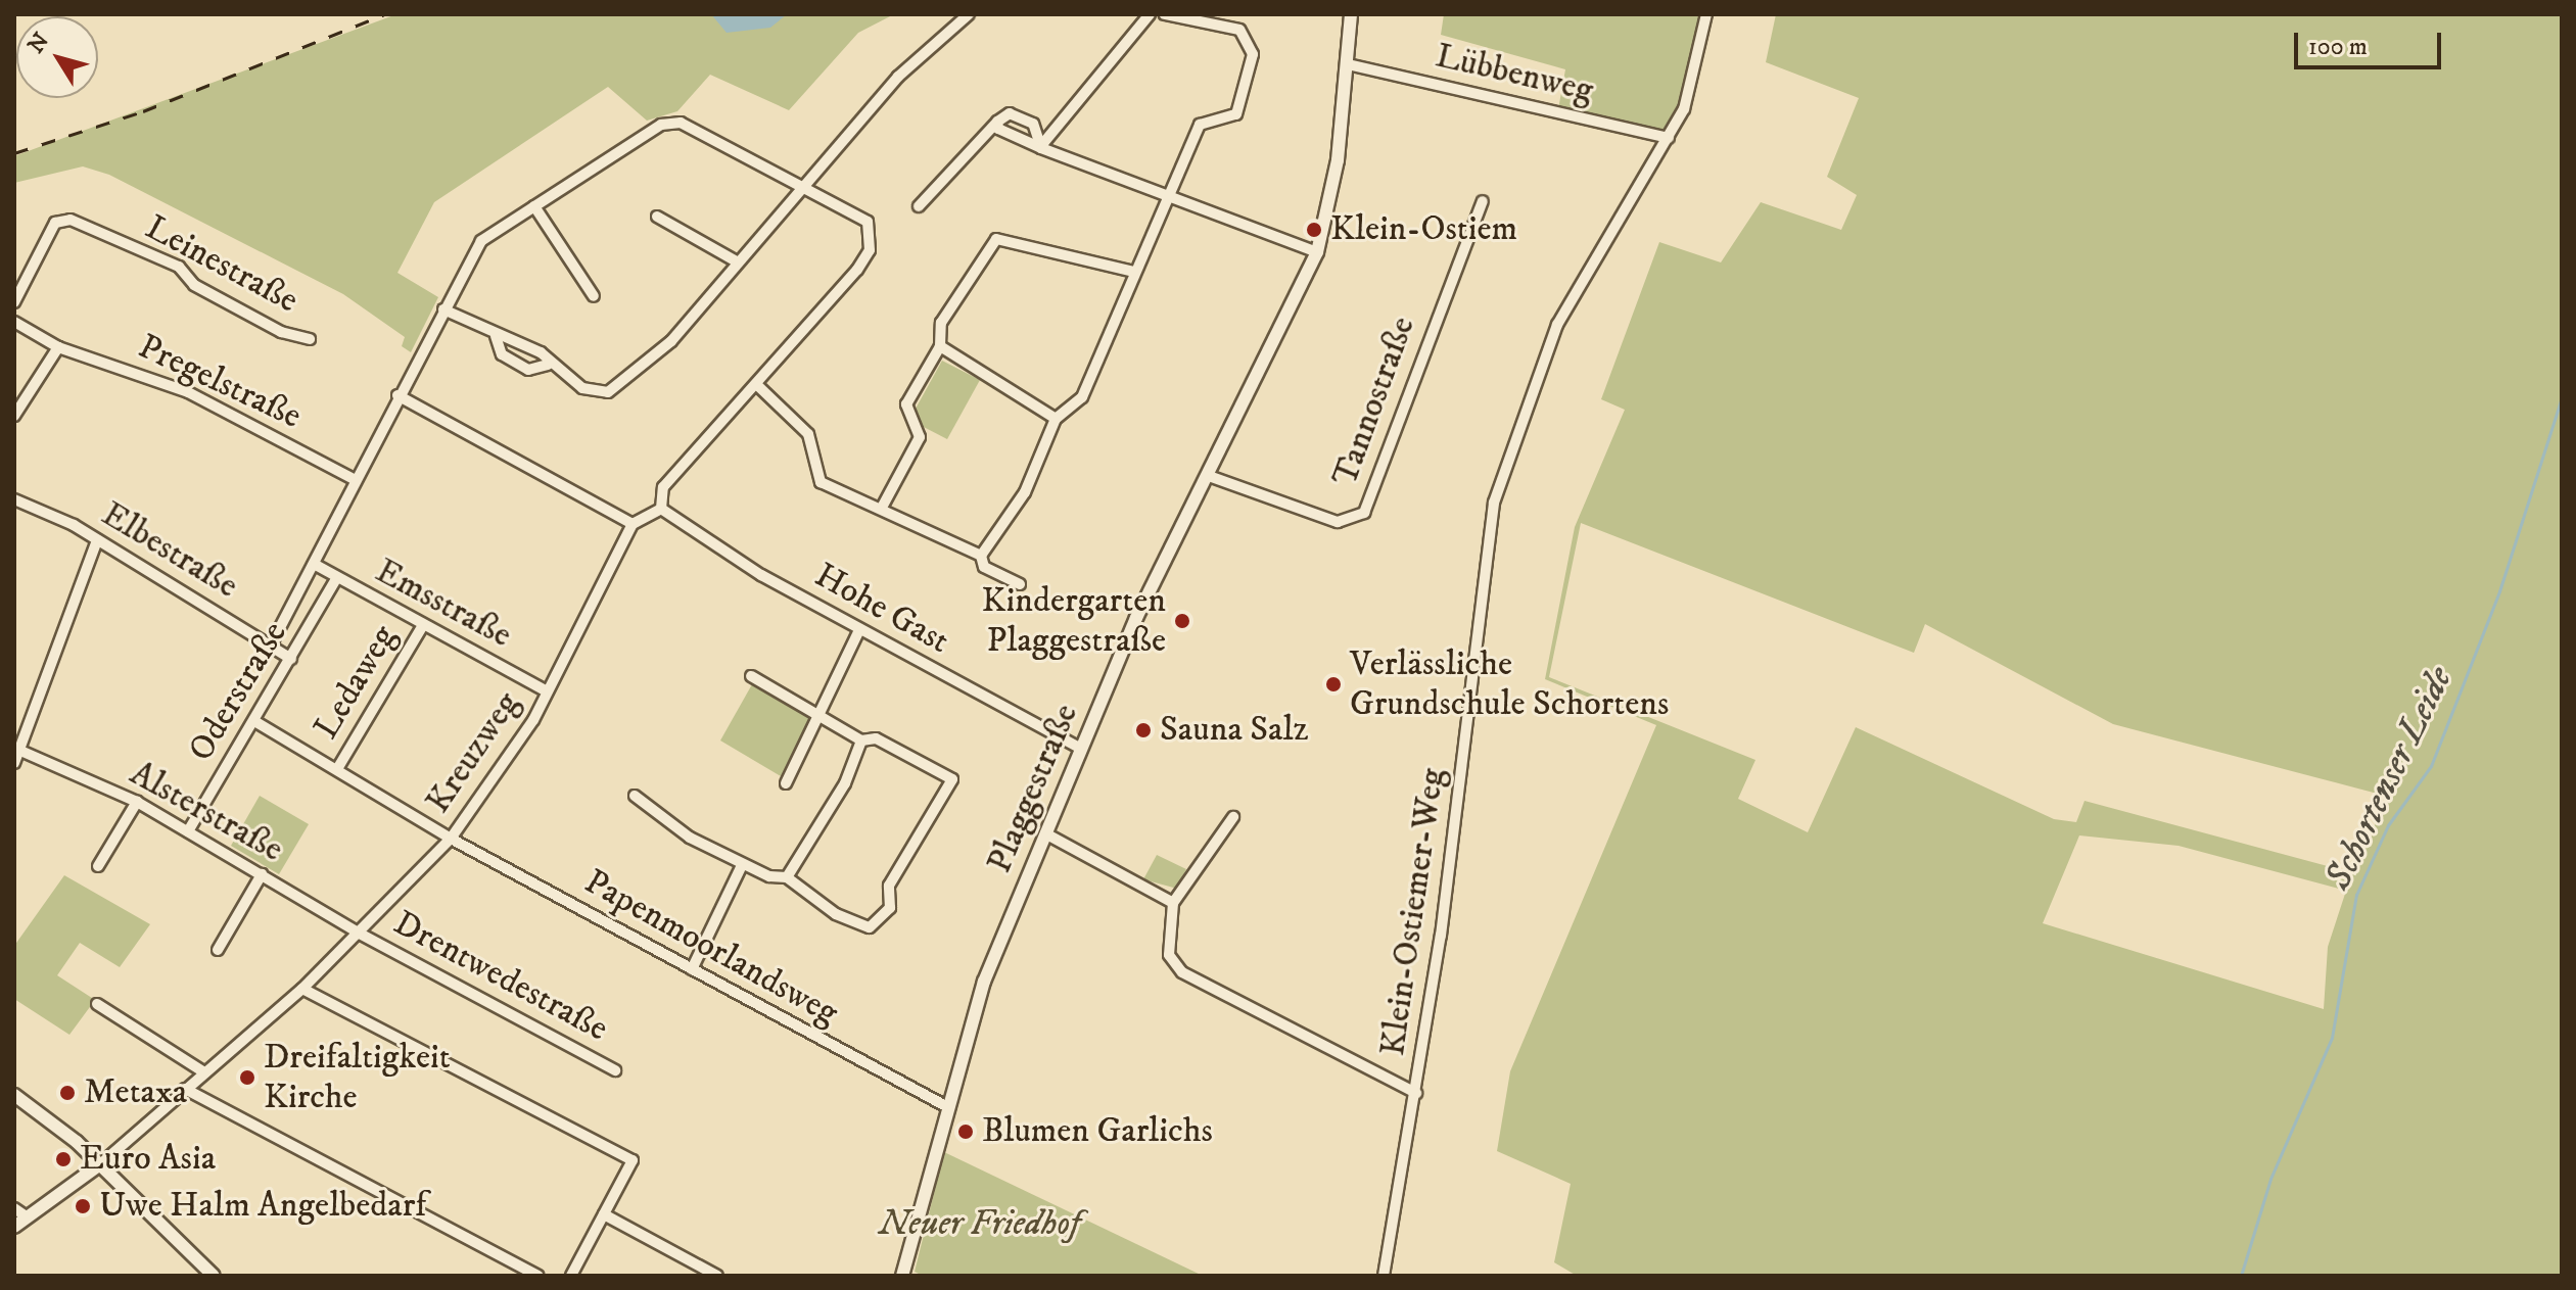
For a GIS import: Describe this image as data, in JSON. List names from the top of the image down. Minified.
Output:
{"streets":{"street":["Lübbenweg","Leinestraße","Pregelstraße","Tannostraße","Elbestraße","Emsstraße","Hohe Gast","Ledaweg","Oderstraße","Kreuzweg","Plaggestraße","Alsterstraße","Klein-Ostiemer-Weg","Papenmoorlandsweg","Drentwedestraße"]},"crossings":[["Lübbenweg","Plaggestraße"],["Lübbenweg","Klein-Ostiemer-Weg"],["Pregelstraße","Oderstraße"],["Tannostraße","Plaggestraße"],["Elbestraße","Oderstraße"],["Emsstraße","Ledaweg"],["Emsstraße","Oderstraße"],["Emsstraße","Kreuzweg"],["Hohe Gast","Plaggestraße"],["Ledaweg","Papenmoorlandsweg"],["Oderstraße","Alsterstraße"],["Oderstraße","Papenmoorlandsweg"],["Kreuzweg","Alsterstraße"],["Kreuzweg","Papenmoorlandsweg"],["Kreuzweg","Drentwedestraße"],["Plaggestraße","Papenmoorlandsweg"],["Alsterstraße","Drentwedestraße"]],"water":["Schortenser Leide"],"parks":["Neuer Friedhof"],"places":["Klein-Ostiem","Kindergarten Plaggestraße","Verlässliche Grundschule Schortens","Sauna Salz","Dreifaltigkeit Kirche","Metaxa","Blumen Garlichs","Euro Asia","Uwe Halm Angelbedarf"],"scale_bar":"100 m","north":"top left"}
